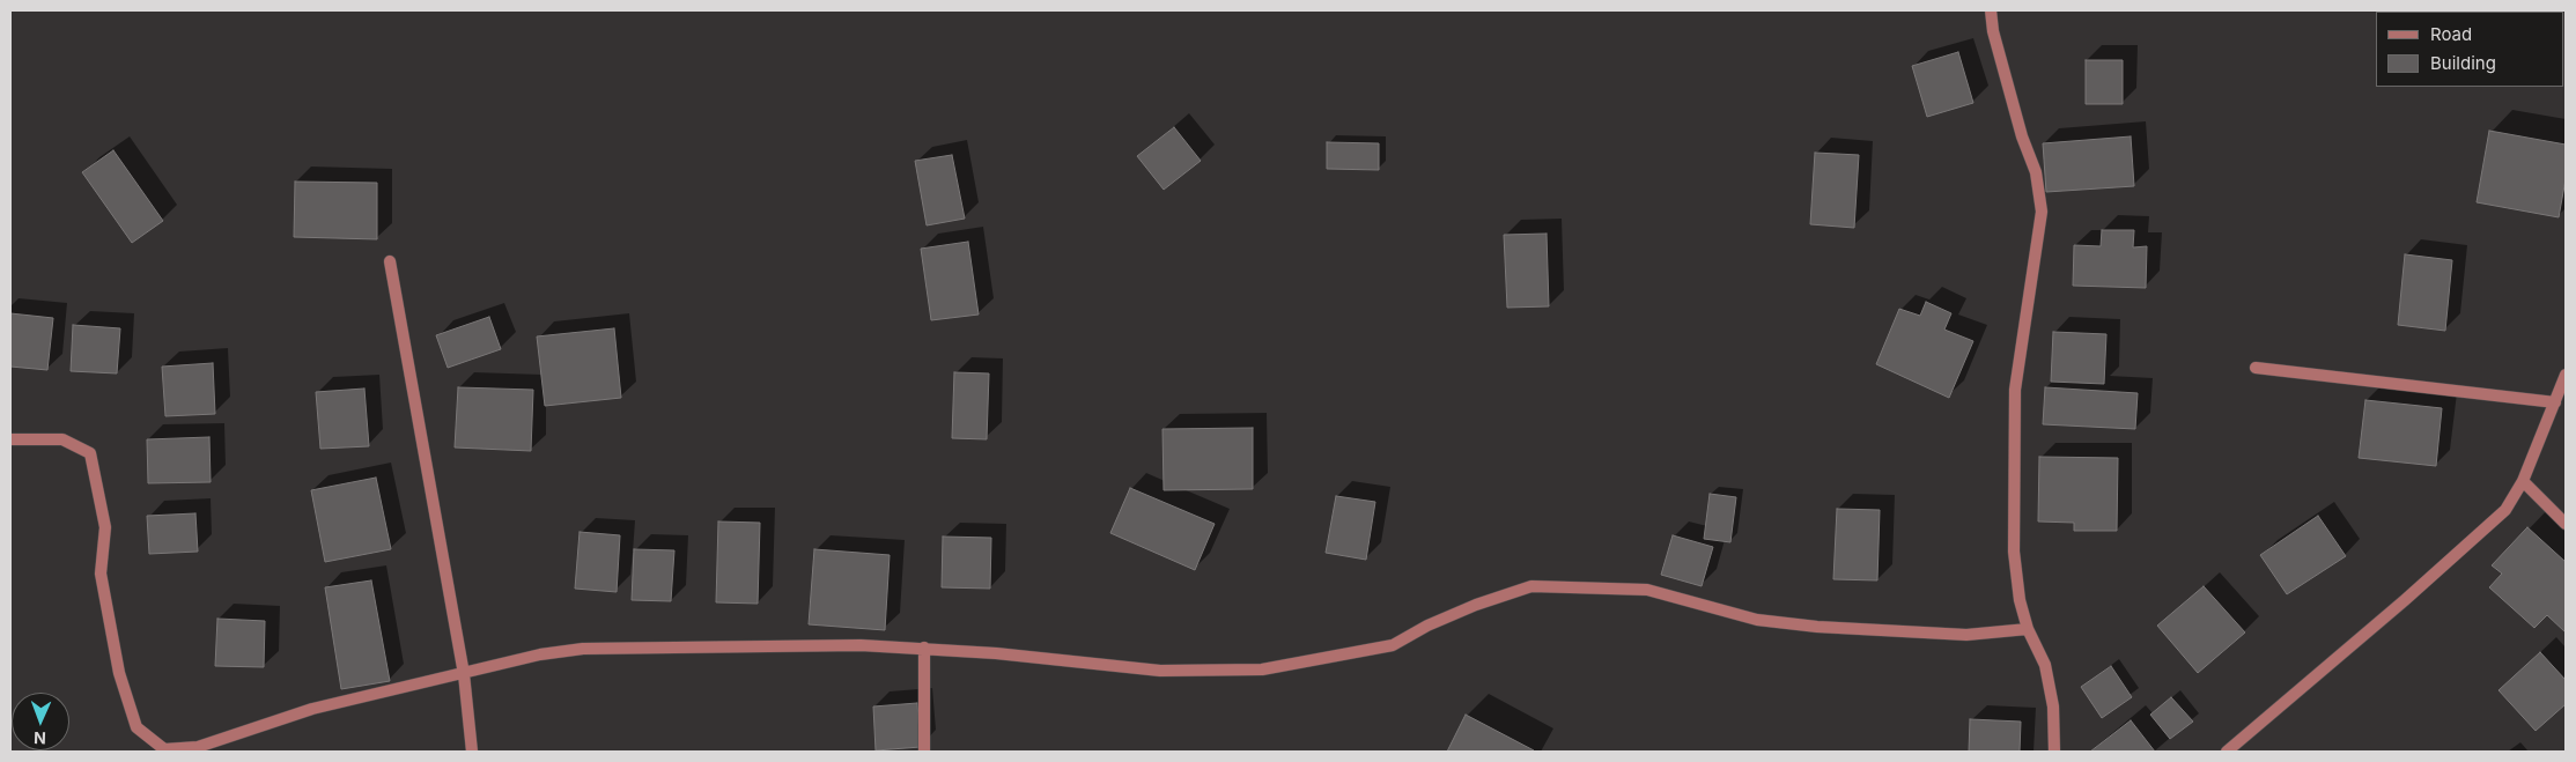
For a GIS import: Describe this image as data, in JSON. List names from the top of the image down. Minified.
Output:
{"legend":["Road","Building"],"north":"bottom"}
